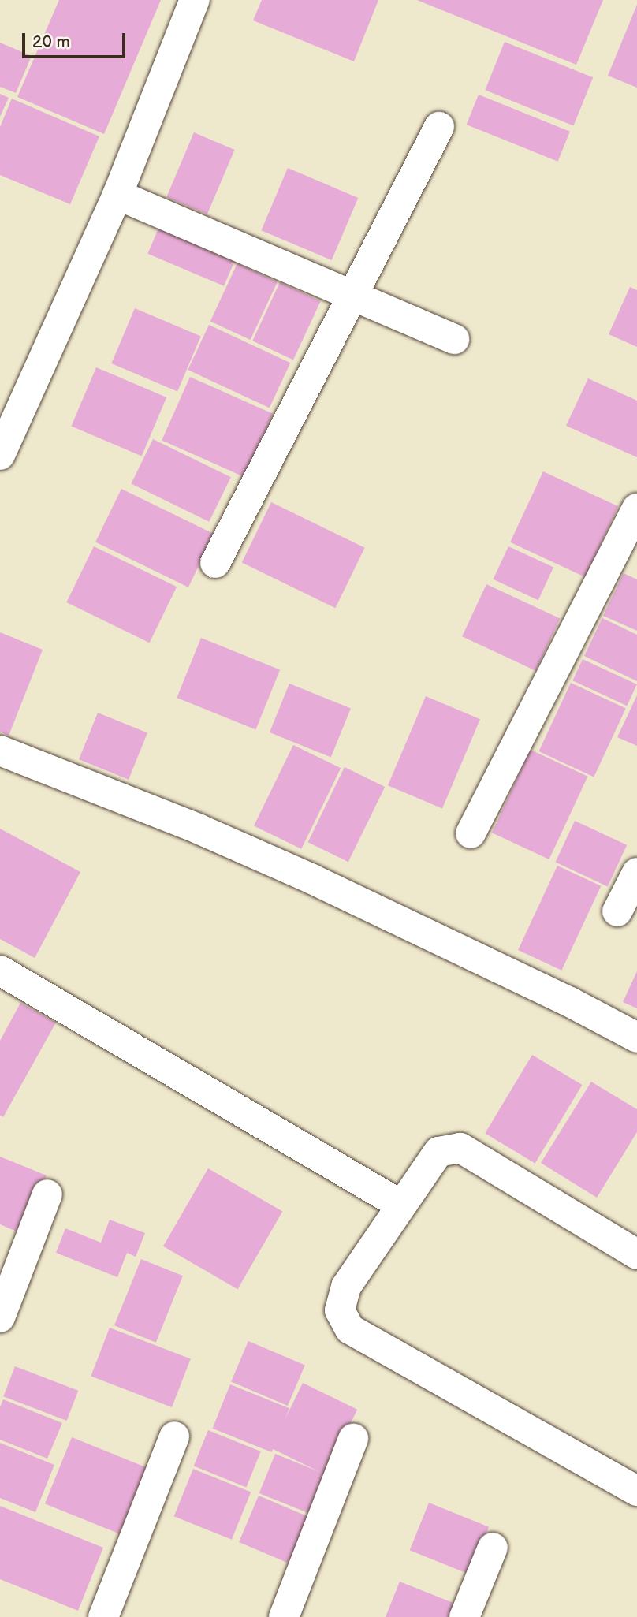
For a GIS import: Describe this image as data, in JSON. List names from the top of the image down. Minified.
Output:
{"scale_bar":"20 m"}
